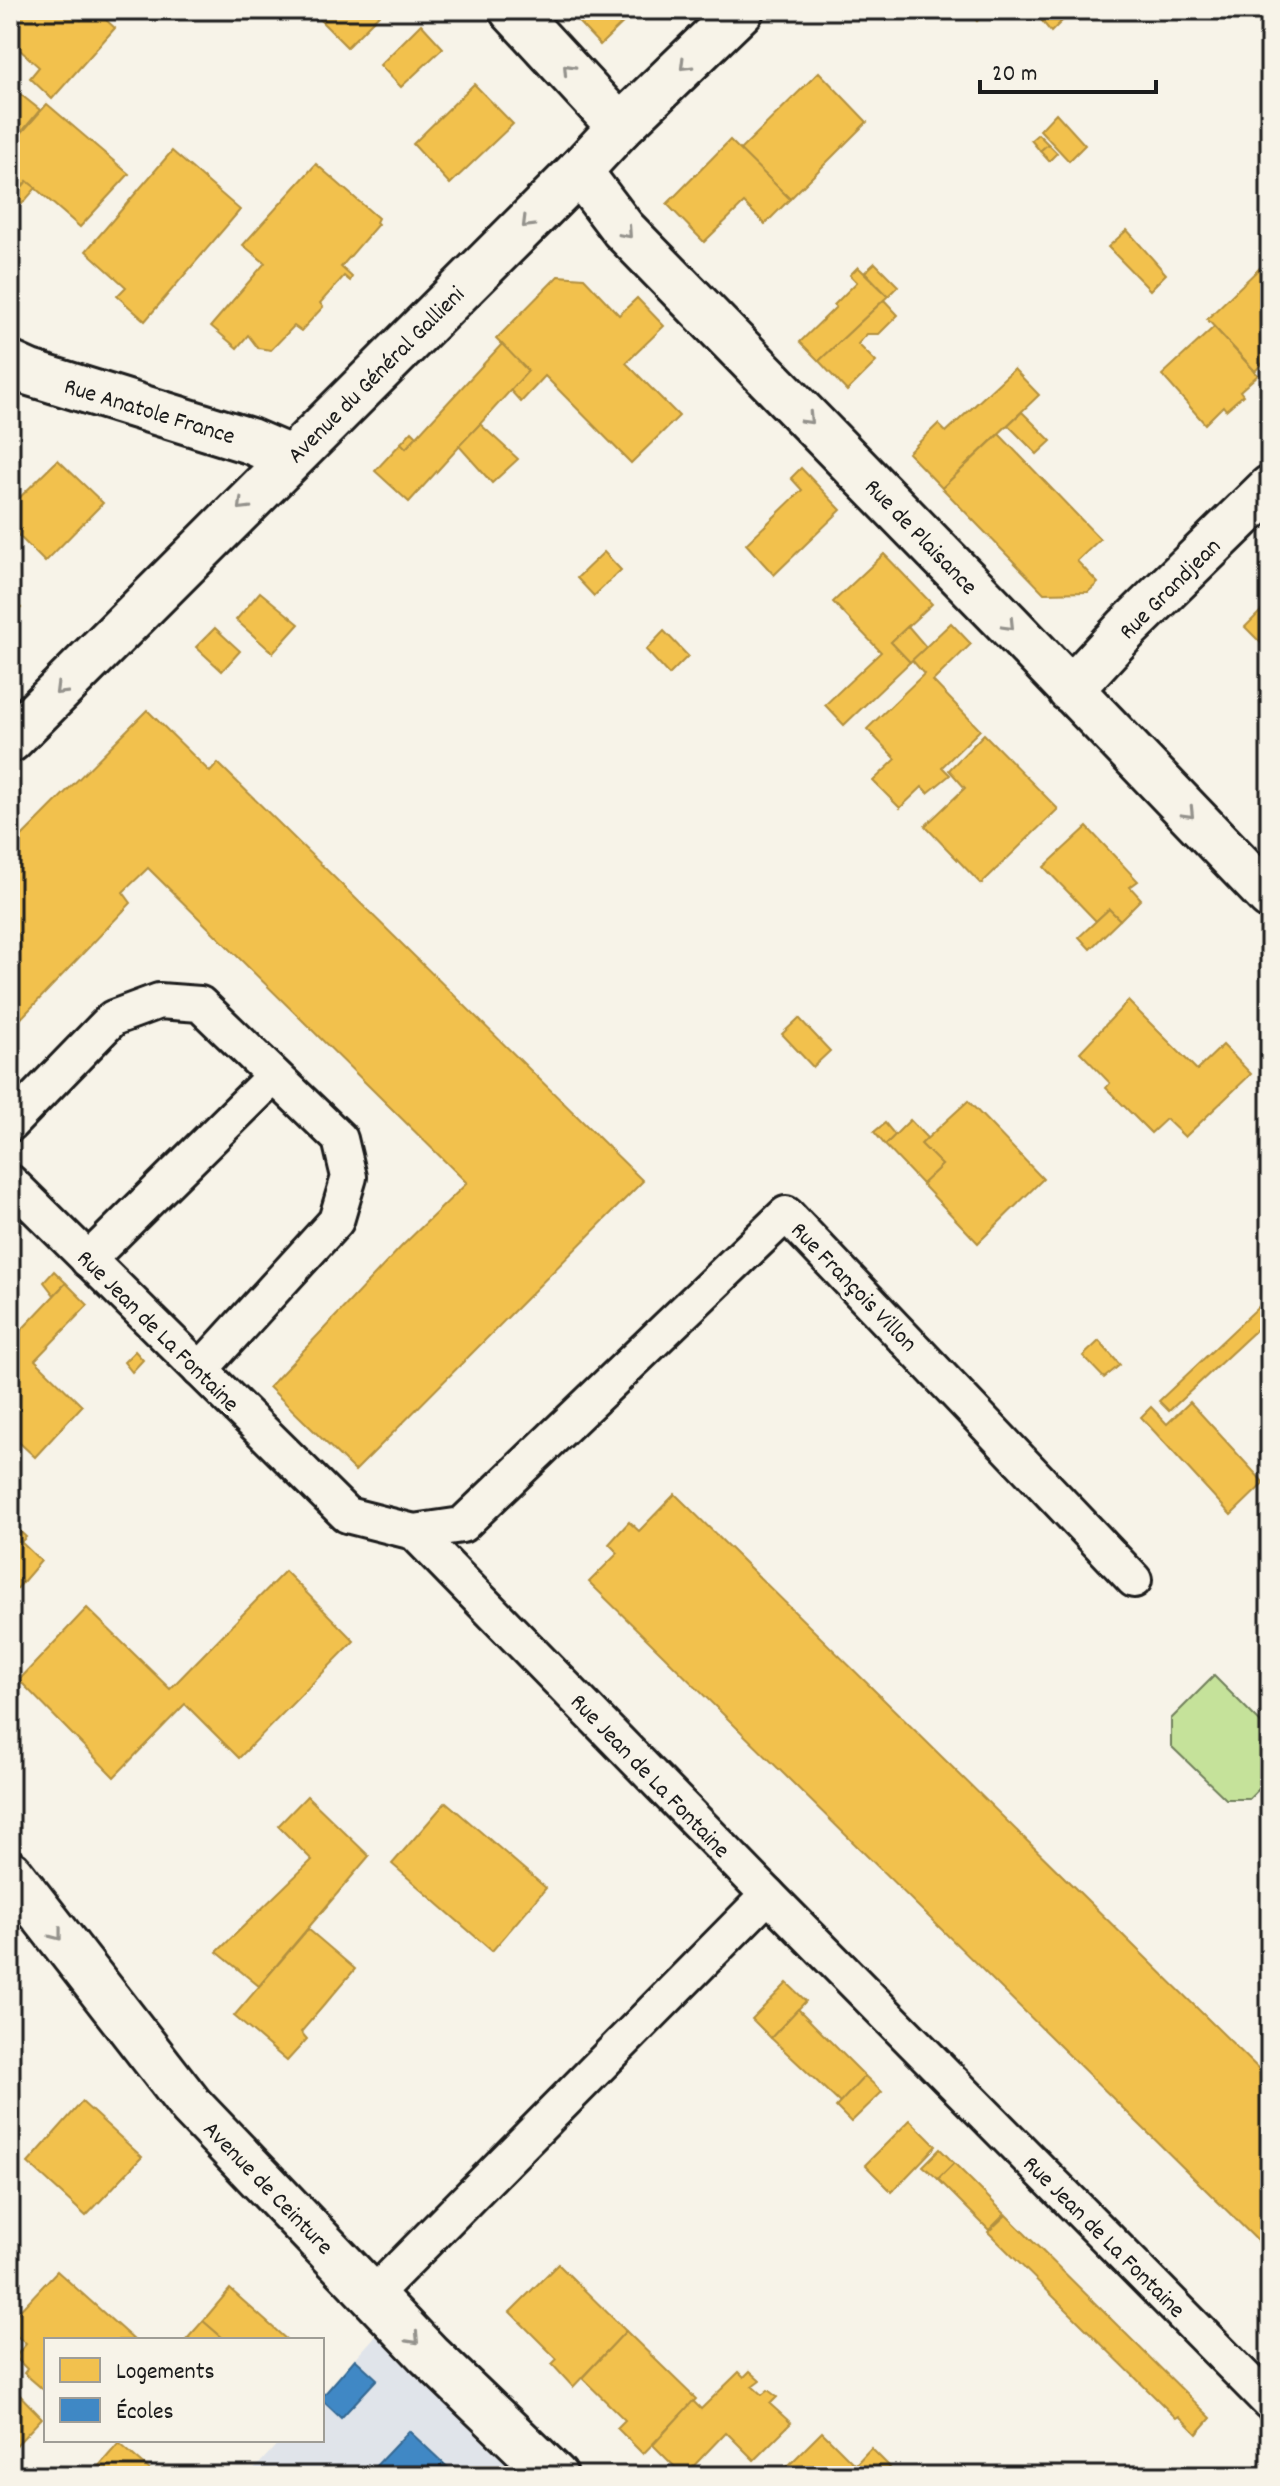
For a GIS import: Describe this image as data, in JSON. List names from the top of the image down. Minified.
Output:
{"streets":{"street":["Avenue du Général Gallieni","Rue Anatole France","Rue de Plaisance","Rue Grandjean","Avenue de Ceinture"],"lane":["Rue François Villon","Rue Jean de La Fontaine"]},"crossings":[["Avenue du Général Gallieni","Rue Anatole France"],["Avenue du Général Gallieni","Rue de Plaisance"],["Rue de Plaisance","Rue Grandjean"],["Rue François Villon","Rue Jean de La Fontaine"]],"one_way":["Avenue du Général Gallieni","Rue de Plaisance","Avenue de Ceinture"],"legend":["Logements","Écoles"],"scale_bar":"20 m"}
